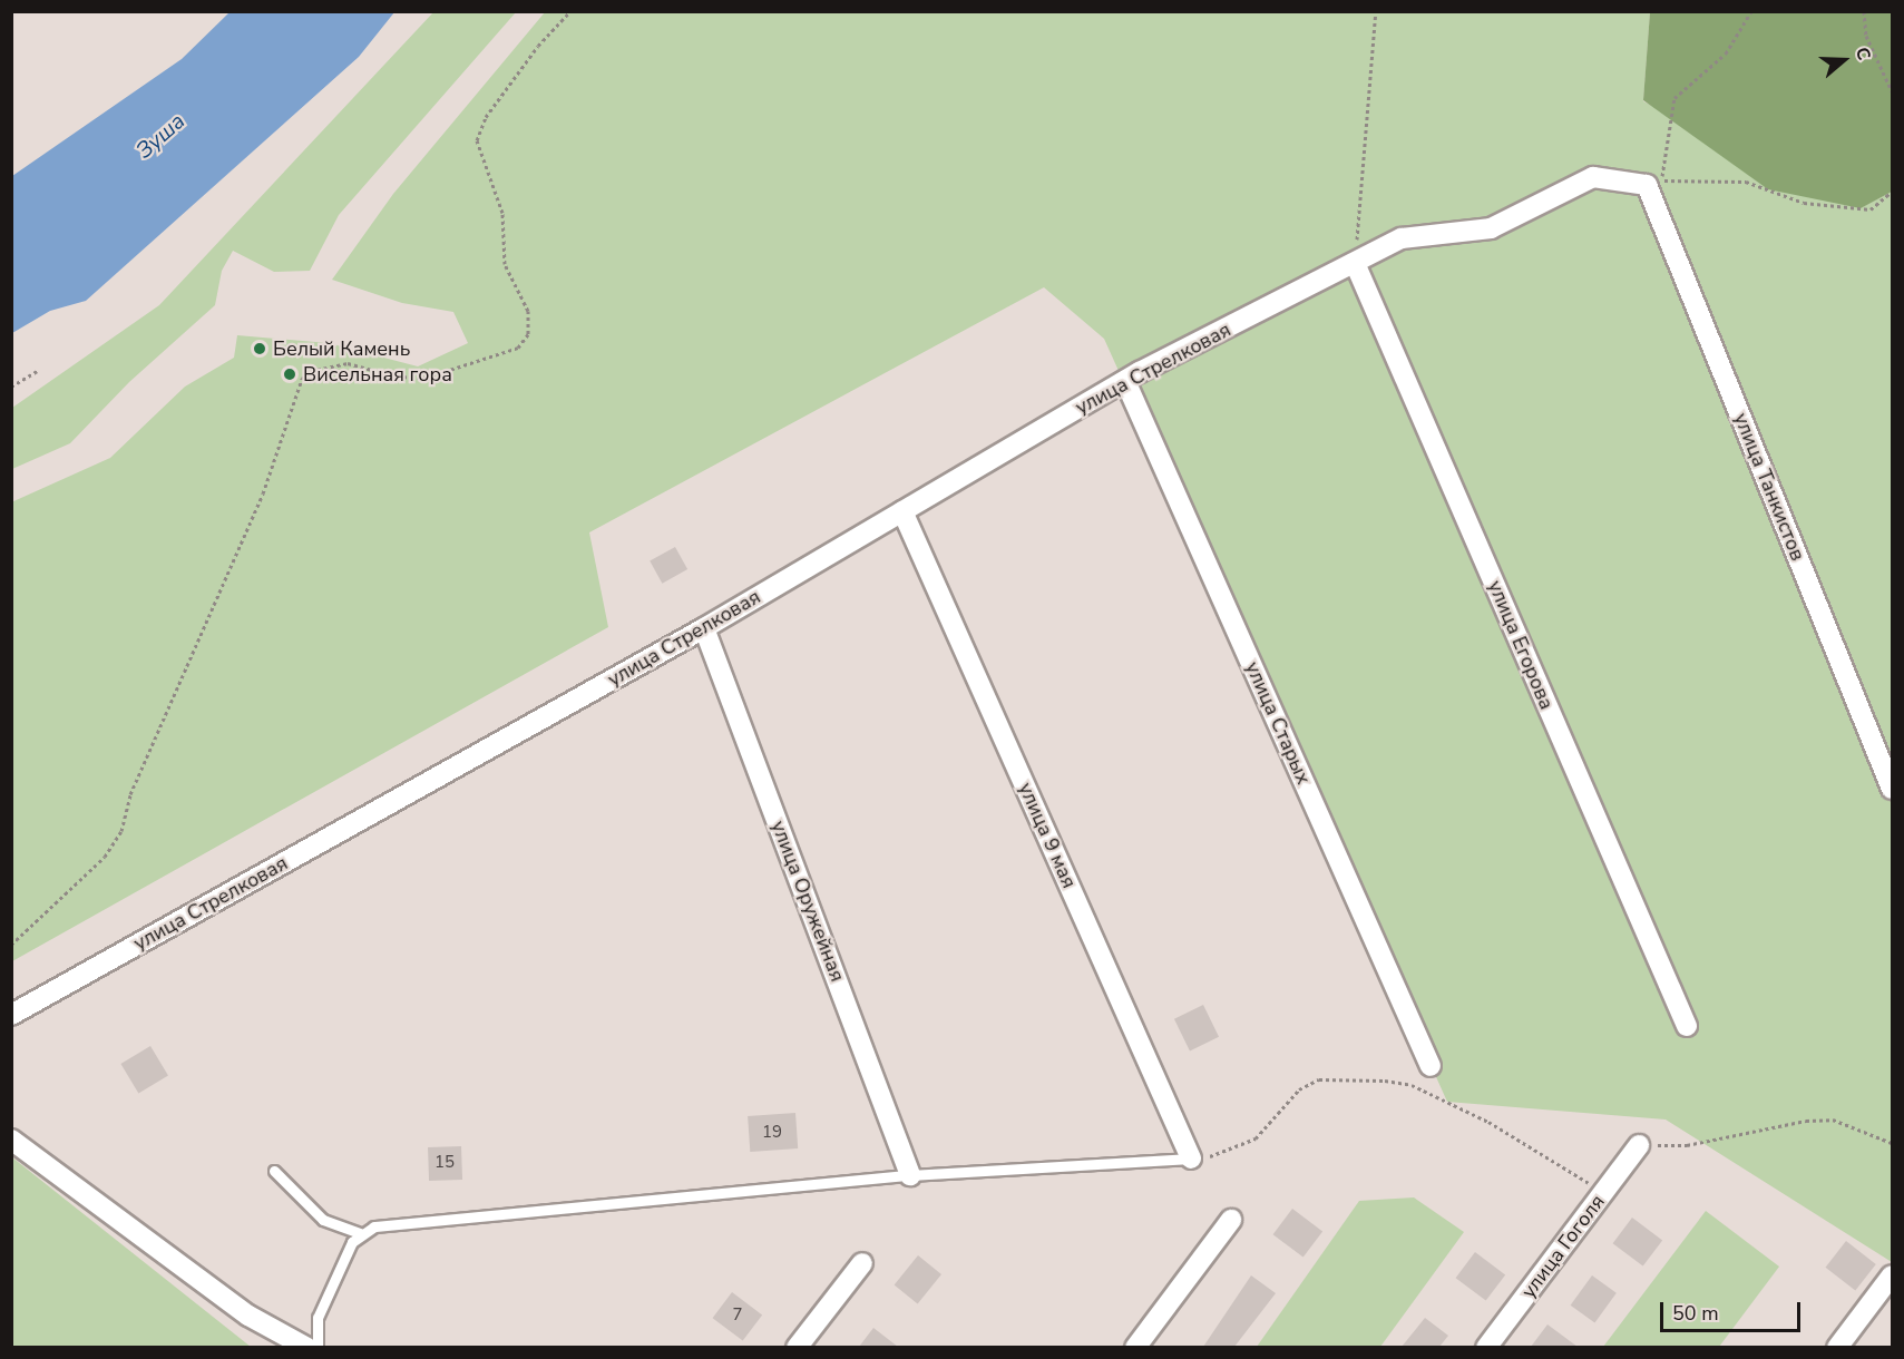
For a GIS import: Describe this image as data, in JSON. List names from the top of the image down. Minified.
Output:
{"streets":{"street":["улица Стрелковая","улица Танкистов","улица Егорова","улица Старых","улица 9 мая","улица Оружейная","улица Гоголя"]},"crossings":[["улица Стрелковая","улица Танкистов"],["улица Стрелковая","улица Егорова"],["улица Стрелковая","улица Старых"],["улица Стрелковая","улица 9 мая"],["улица Стрелковая","улица Оружейная"]],"water":["Зуша"],"places":["Белый Камень","Висельная гора"],"house_numbers":["19","15","7"],"scale_bar":"50 m","north":"right"}
